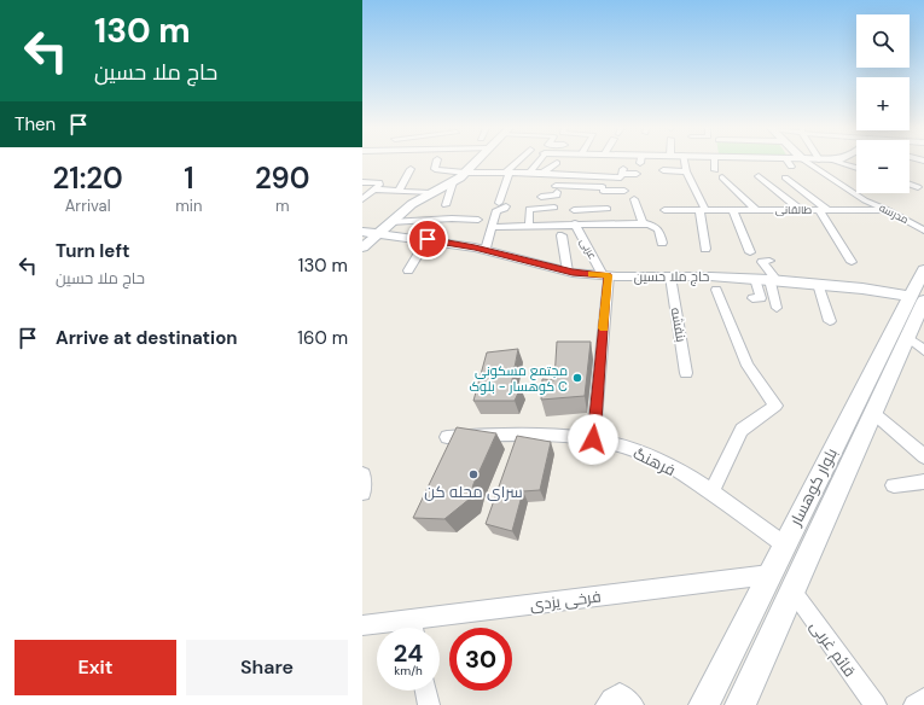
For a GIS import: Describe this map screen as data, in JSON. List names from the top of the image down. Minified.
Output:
{"streets":{"street":["طالقانی","مدرسه","عربی","حاج ملا حسین","بنفشه","فرهنگ","بلوار کوهسار","فرخی یزدی","قائم غربی"]},"crossings":[["طالقانی","مدرسه"],["عربی","حاج ملا حسین"],["حاج ملا حسین","بنفشه"],["حاج ملا حسین","بلوار کوهسار"],["فرهنگ","بلوار کوهسار"],["بلوار کوهسار","فرخی یزدی"],["بلوار کوهسار","قائم غربی"]],"places":["مجتمع مسکونی کوهسار - بلوک C","سرای محله کن"],"page":{"turn":["130 m","حاج ملا حسین"],"map_buttons":["+","−"],"then":"Then","eta":["21:20","Arrival","1","min","290","m"],"list":[{"name":"Turn left","note":"حاج ملا حسین","value":"130 m"},{"name":"Arrive at destination","value":"160 m"}],"speed":"24 km/h","limit":"30","buttons":["Exit","Share"]}}
